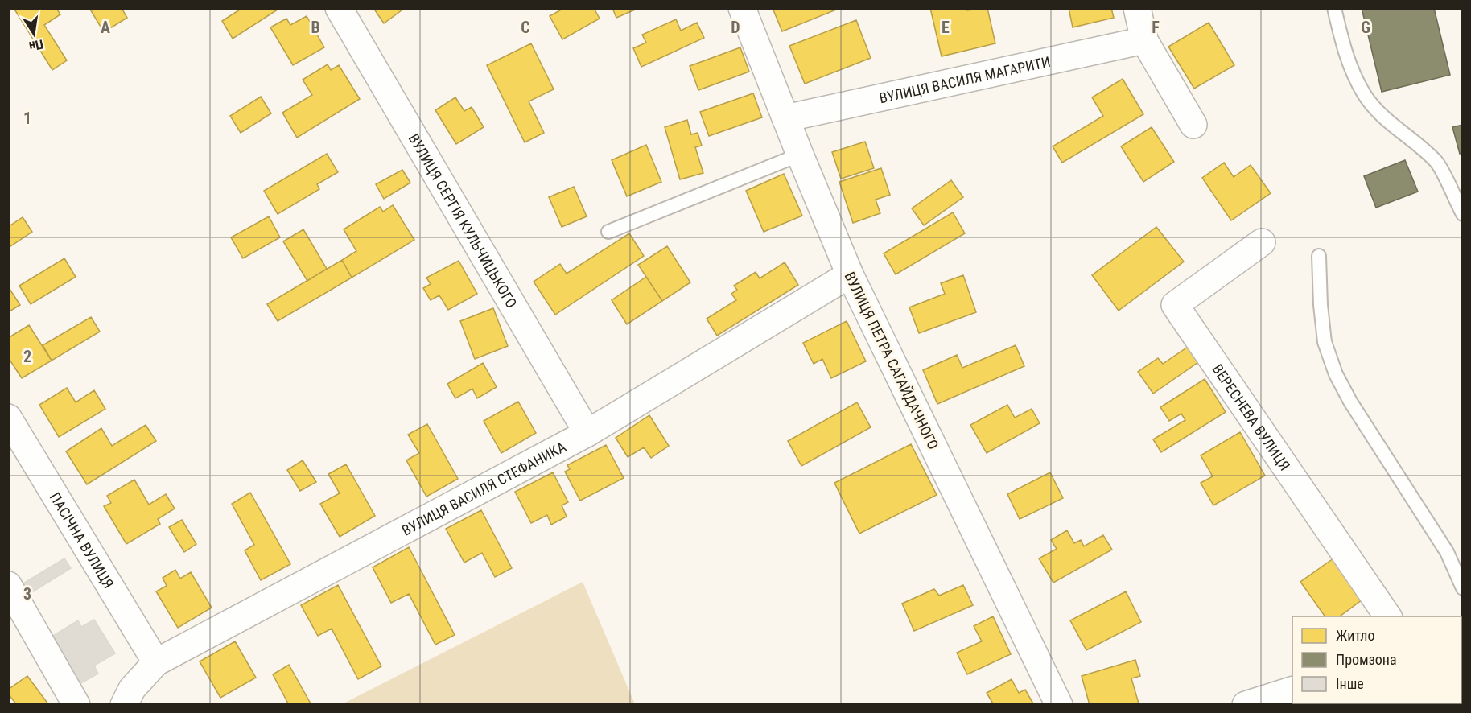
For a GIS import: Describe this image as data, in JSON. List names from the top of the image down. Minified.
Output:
{"streets":{"street":["ВУЛИЦЯ ВАСИЛЯ МАГАРИТИ","ВУЛИЦЯ СЕРГІЯ КУЛЬЧИЦЬКОГО","ВУЛИЦЯ ПЕТРА САГАЙДАЧНОГО","ВЕРЕСНЕВА ВУЛИЦЯ","ВУЛИЦЯ ВАСИЛЯ СТЕФАНИКА","ПАСІЧНА ВУЛИЦЯ"]},"crossings":[["ВУЛИЦЯ ВАСИЛЯ МАГАРИТИ","ВУЛИЦЯ ПЕТРА САГАЙДАЧНОГО"],["ВУЛИЦЯ СЕРГІЯ КУЛЬЧИЦЬКОГО","ВУЛИЦЯ ВАСИЛЯ СТЕФАНИКА"],["ВУЛИЦЯ ПЕТРА САГАЙДАЧНОГО","ВУЛИЦЯ ВАСИЛЯ СТЕФАНИКА"],["ВУЛИЦЯ ВАСИЛЯ СТЕФАНИКА","ПАСІЧНА ВУЛИЦЯ"]],"legend":["Житло","Промзона","Інше"],"north":"bottom","grid":{"columns":["A","B","C","D","E","F","G"],"rows":["1","2","3"]}}
